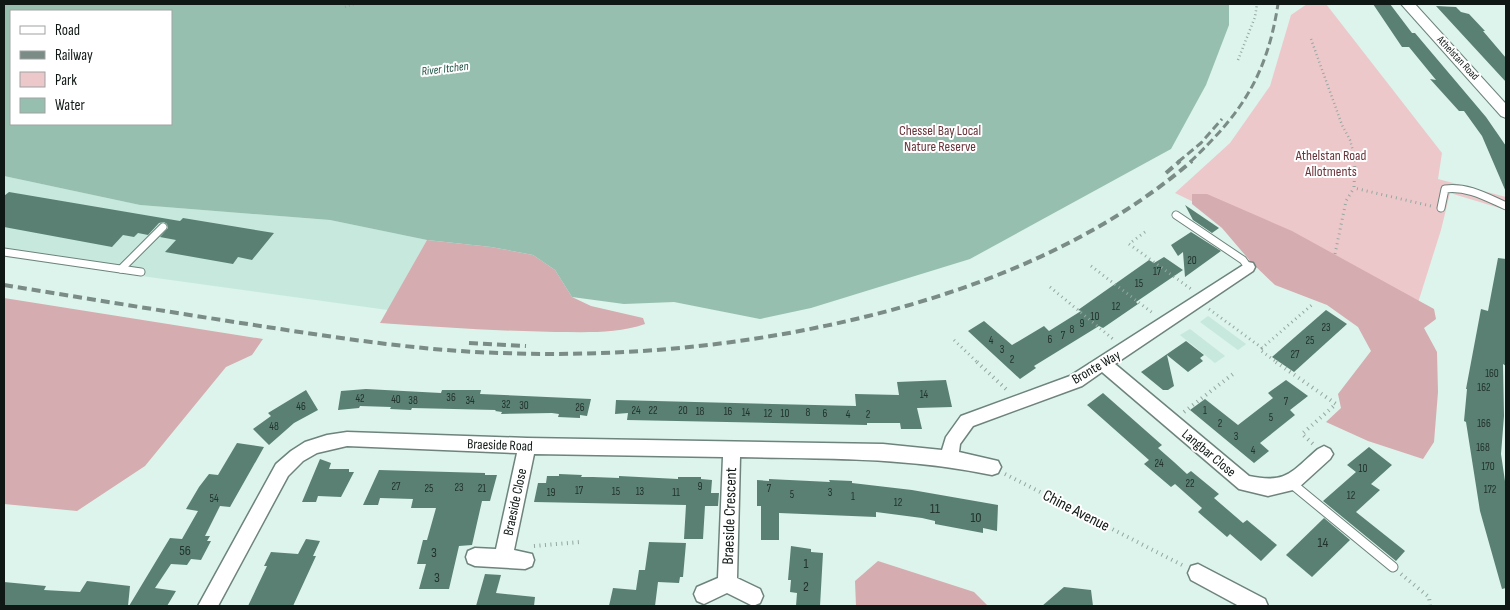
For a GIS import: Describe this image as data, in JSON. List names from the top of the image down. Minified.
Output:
{"streets":{"street":["Athelstan Road","Bronte Way","Braeside Road","Langbar Close","Braeside Close","Braeside Crescent"],"path":["Chine Avenue"]},"crossings":[["Bronte Way","Braeside Road"],["Bronte Way","Langbar Close"],["Braeside Road","Braeside Close"],["Braeside Road","Braeside Crescent"]],"water":["River Itchen"],"parks":["Chessel Bay Local Nature Reserve","Athelstan Road Allotments"],"house_numbers":["20","17","15","12","10","9","23","8","7","6","4","25","3","27","2","160","162","14","36","42","40","38","34","7","32","30","46","26","24","22","20","1","18","16","14","8","12","10","6","4","2","5","2","166","48","3","168","4","24","170","10","22","27","9","23","25","21","7","172","17","15","13","19","11","3","5","12","1","54","12","11","10","14","56","3","1","3","2"],"legend":["Road","Railway","Park","Water"]}
